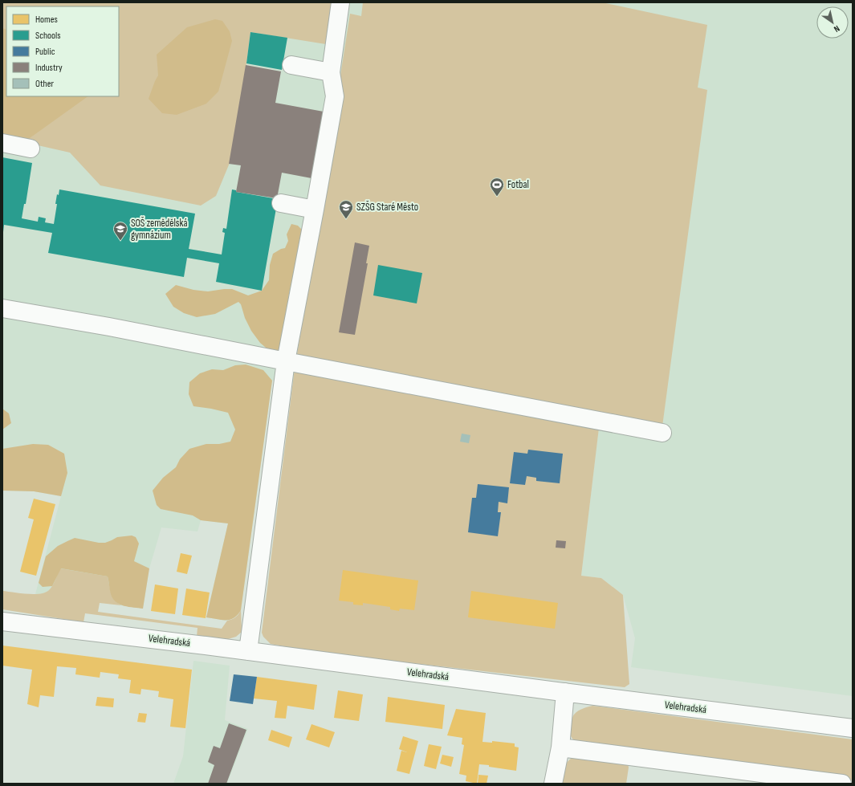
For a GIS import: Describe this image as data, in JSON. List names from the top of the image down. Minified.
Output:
{"streets":{"street":["Velehradská"]},"places":{"sports":["Fotbal"],"school or university":["SZŠG Staré Město","SOŠ zemědělská gymnázium"]},"legend":["Homes","Schools","Public","Industry","Other"],"north":"bottom right"}
